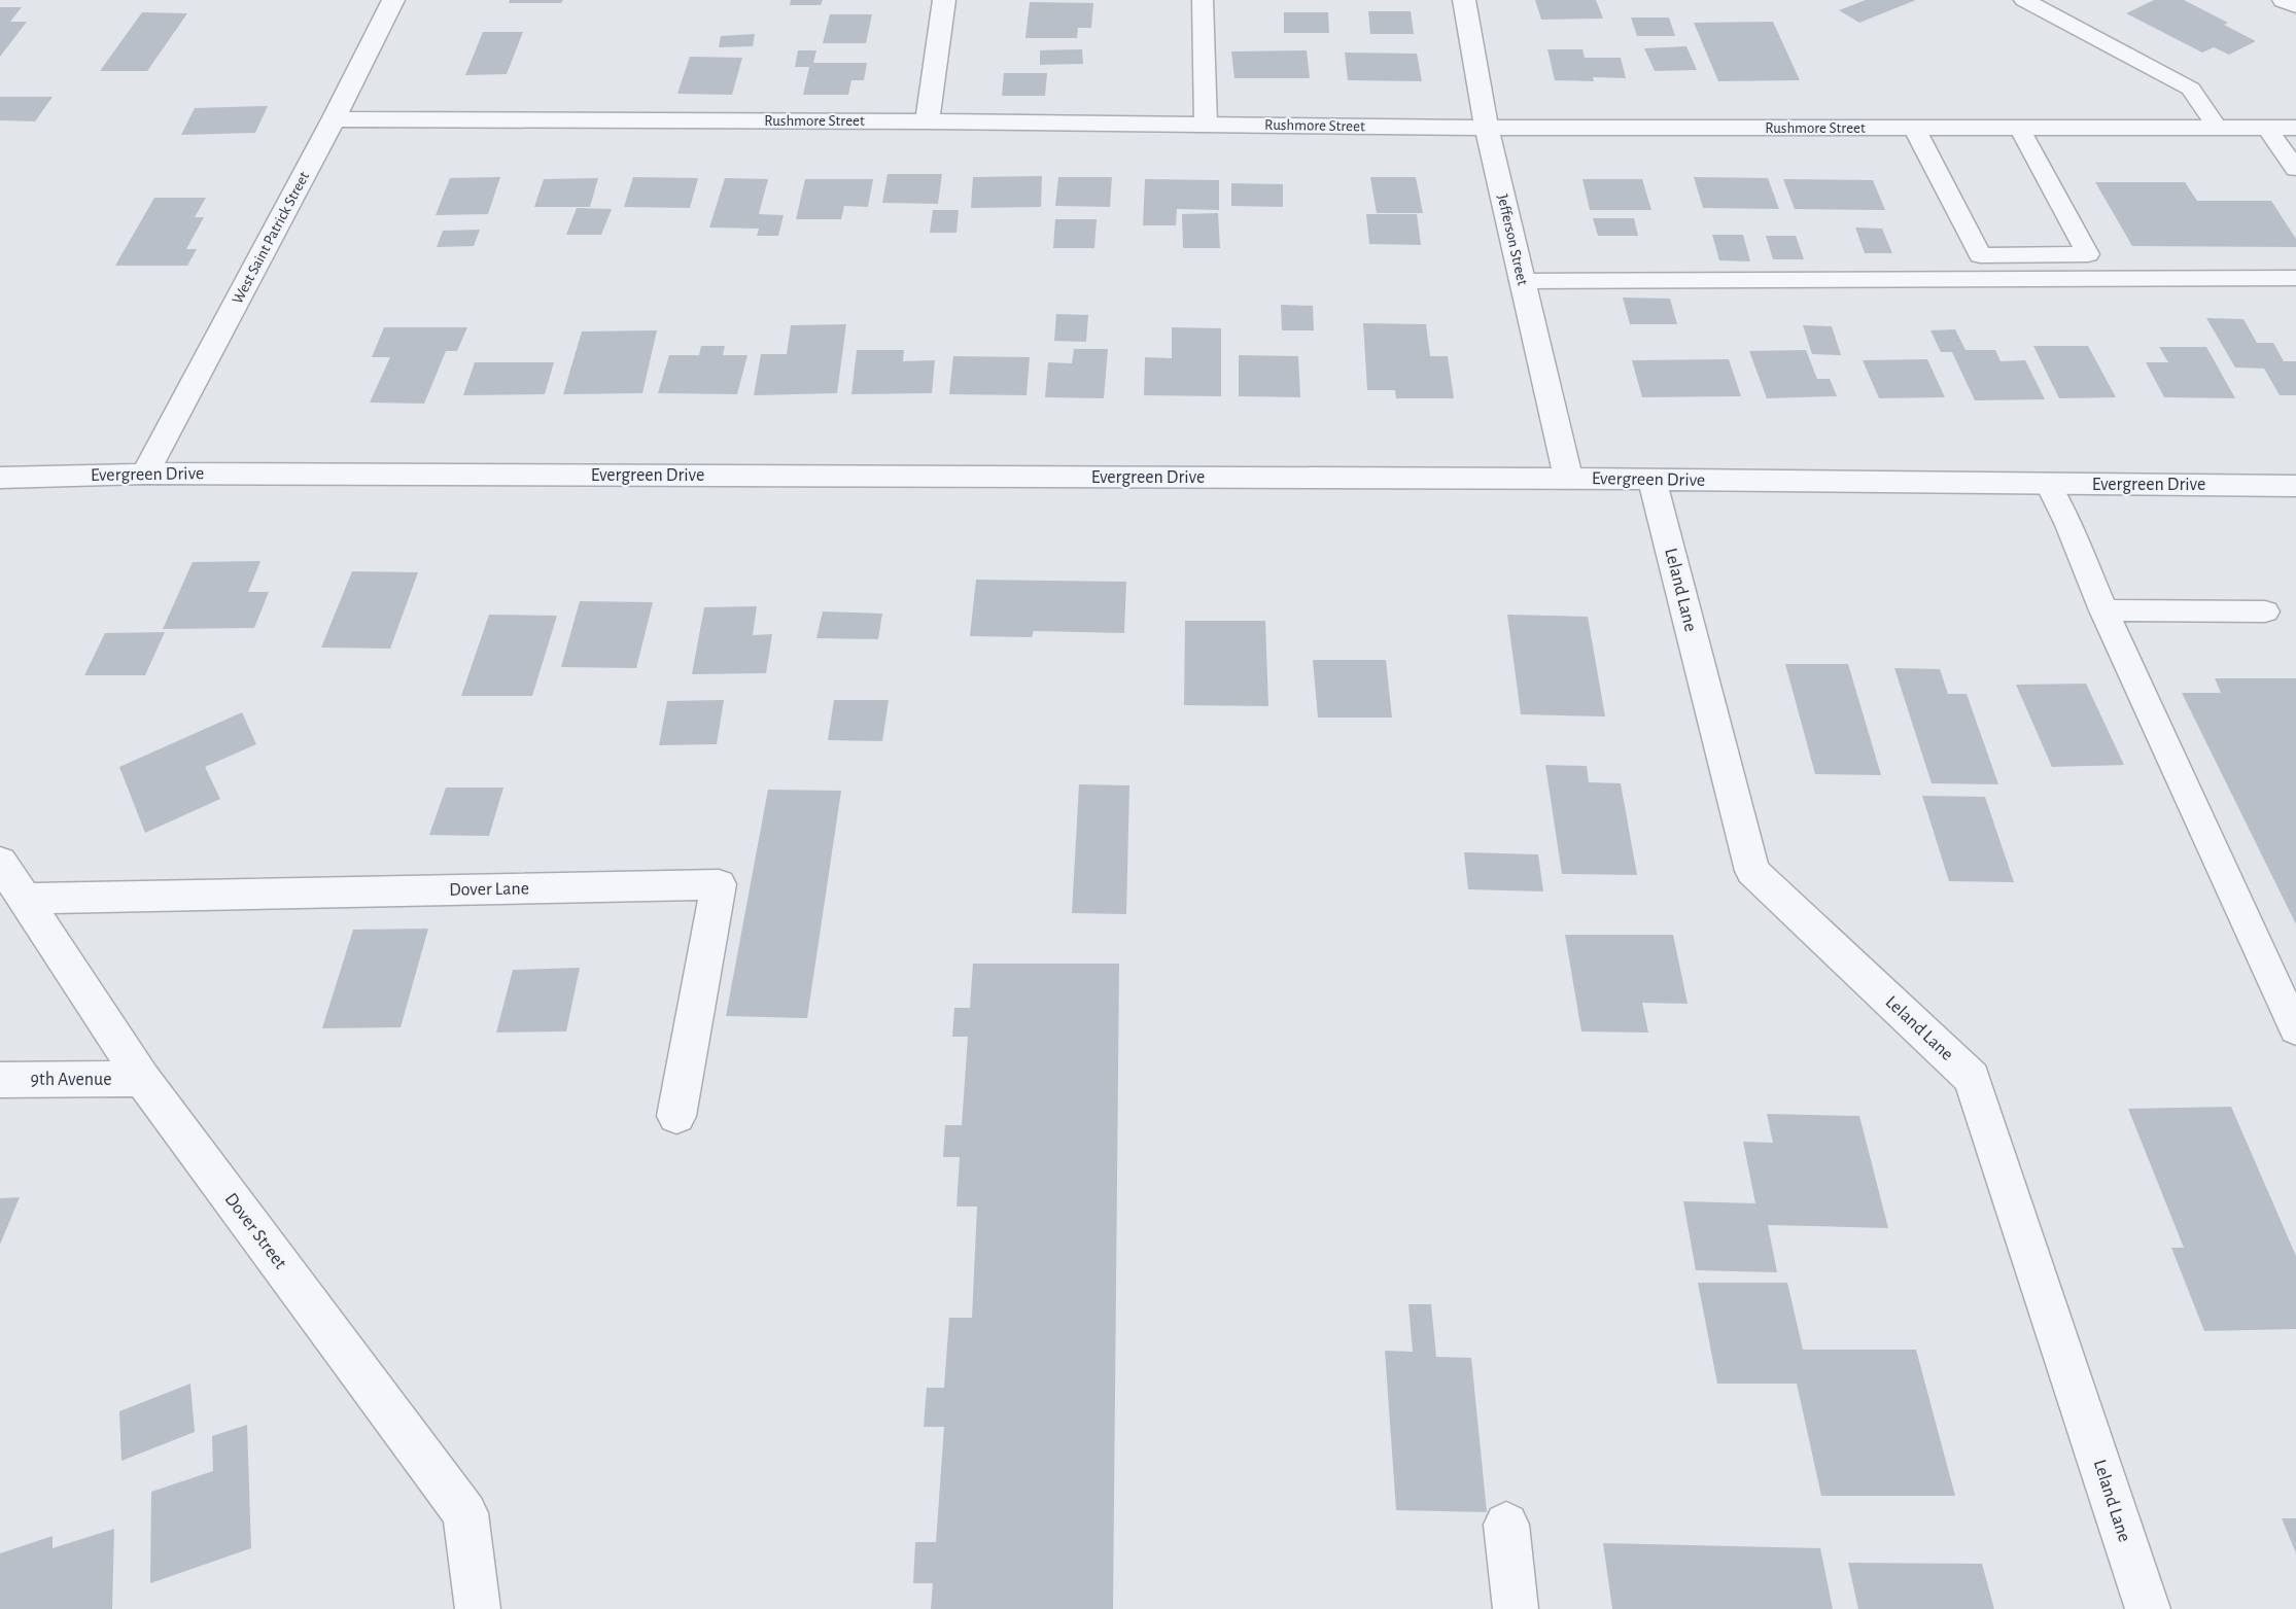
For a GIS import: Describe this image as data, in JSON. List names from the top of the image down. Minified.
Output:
{"streets":{"street":["Rushmore Street","West Saint Patrick Street","Jefferson Street","Evergreen Drive","Leland Lane","Dover Lane","9th Avenue","Dover Street"]},"crossings":[["Rushmore Street","West Saint Patrick Street"],["Rushmore Street","Jefferson Street"],["West Saint Patrick Street","Evergreen Drive"],["Jefferson Street","Evergreen Drive"],["Evergreen Drive","Leland Lane"],["Dover Lane","Dover Street"],["9th Avenue","Dover Street"]]}
